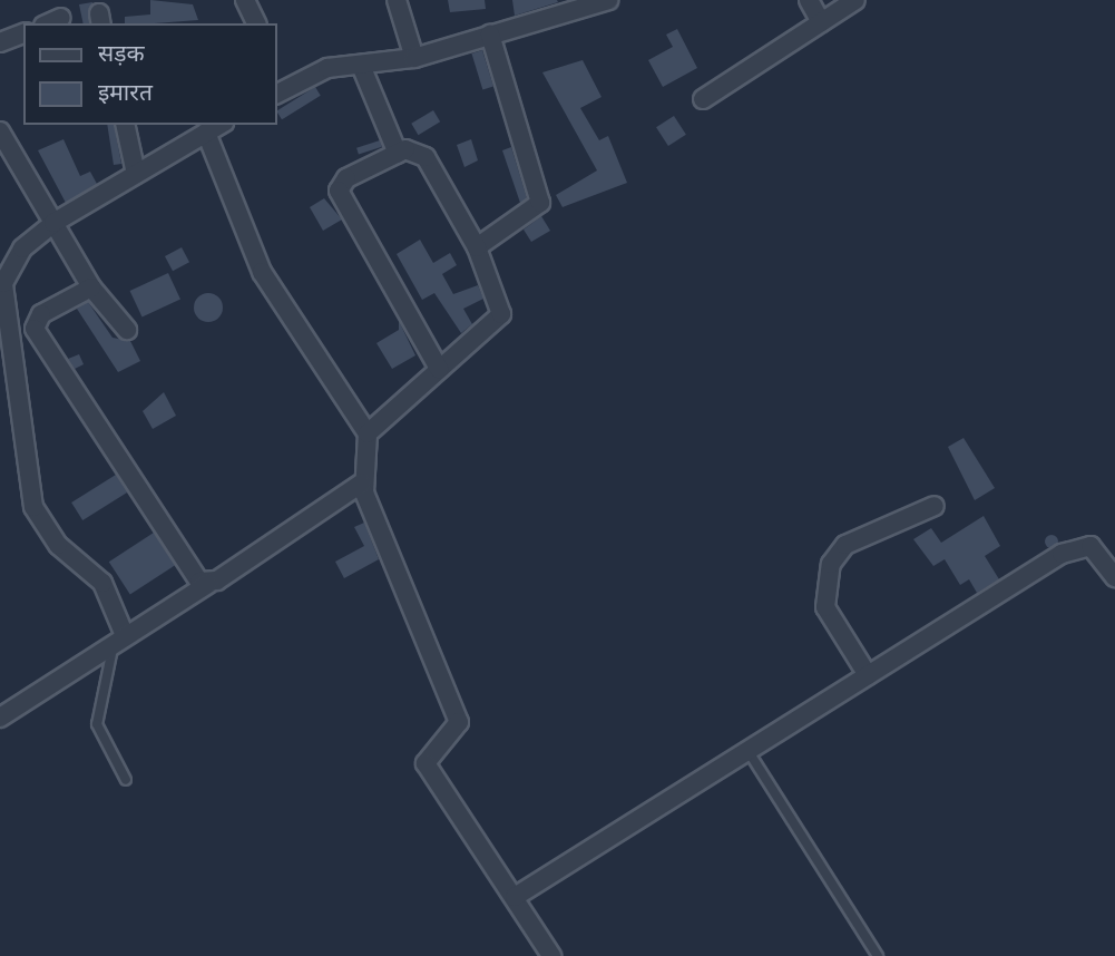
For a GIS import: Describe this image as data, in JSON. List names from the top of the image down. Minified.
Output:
{"legend":["सड़क","इमारत"]}
